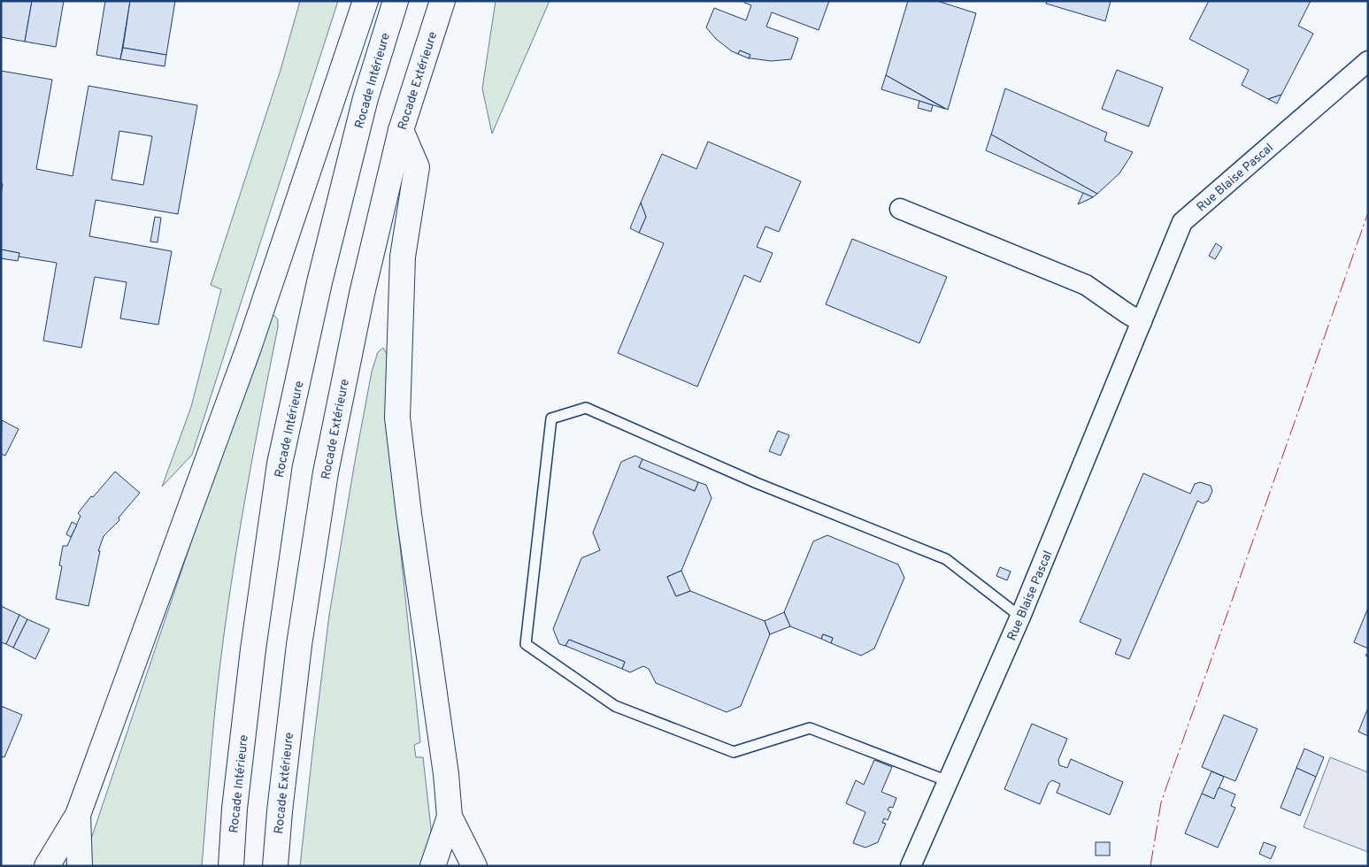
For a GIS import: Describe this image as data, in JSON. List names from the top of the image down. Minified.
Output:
{"streets":{"highway":["Rocade Intérieure","Rocade Extérieure"],"street":["Rue Blaise Pascal"]}}
